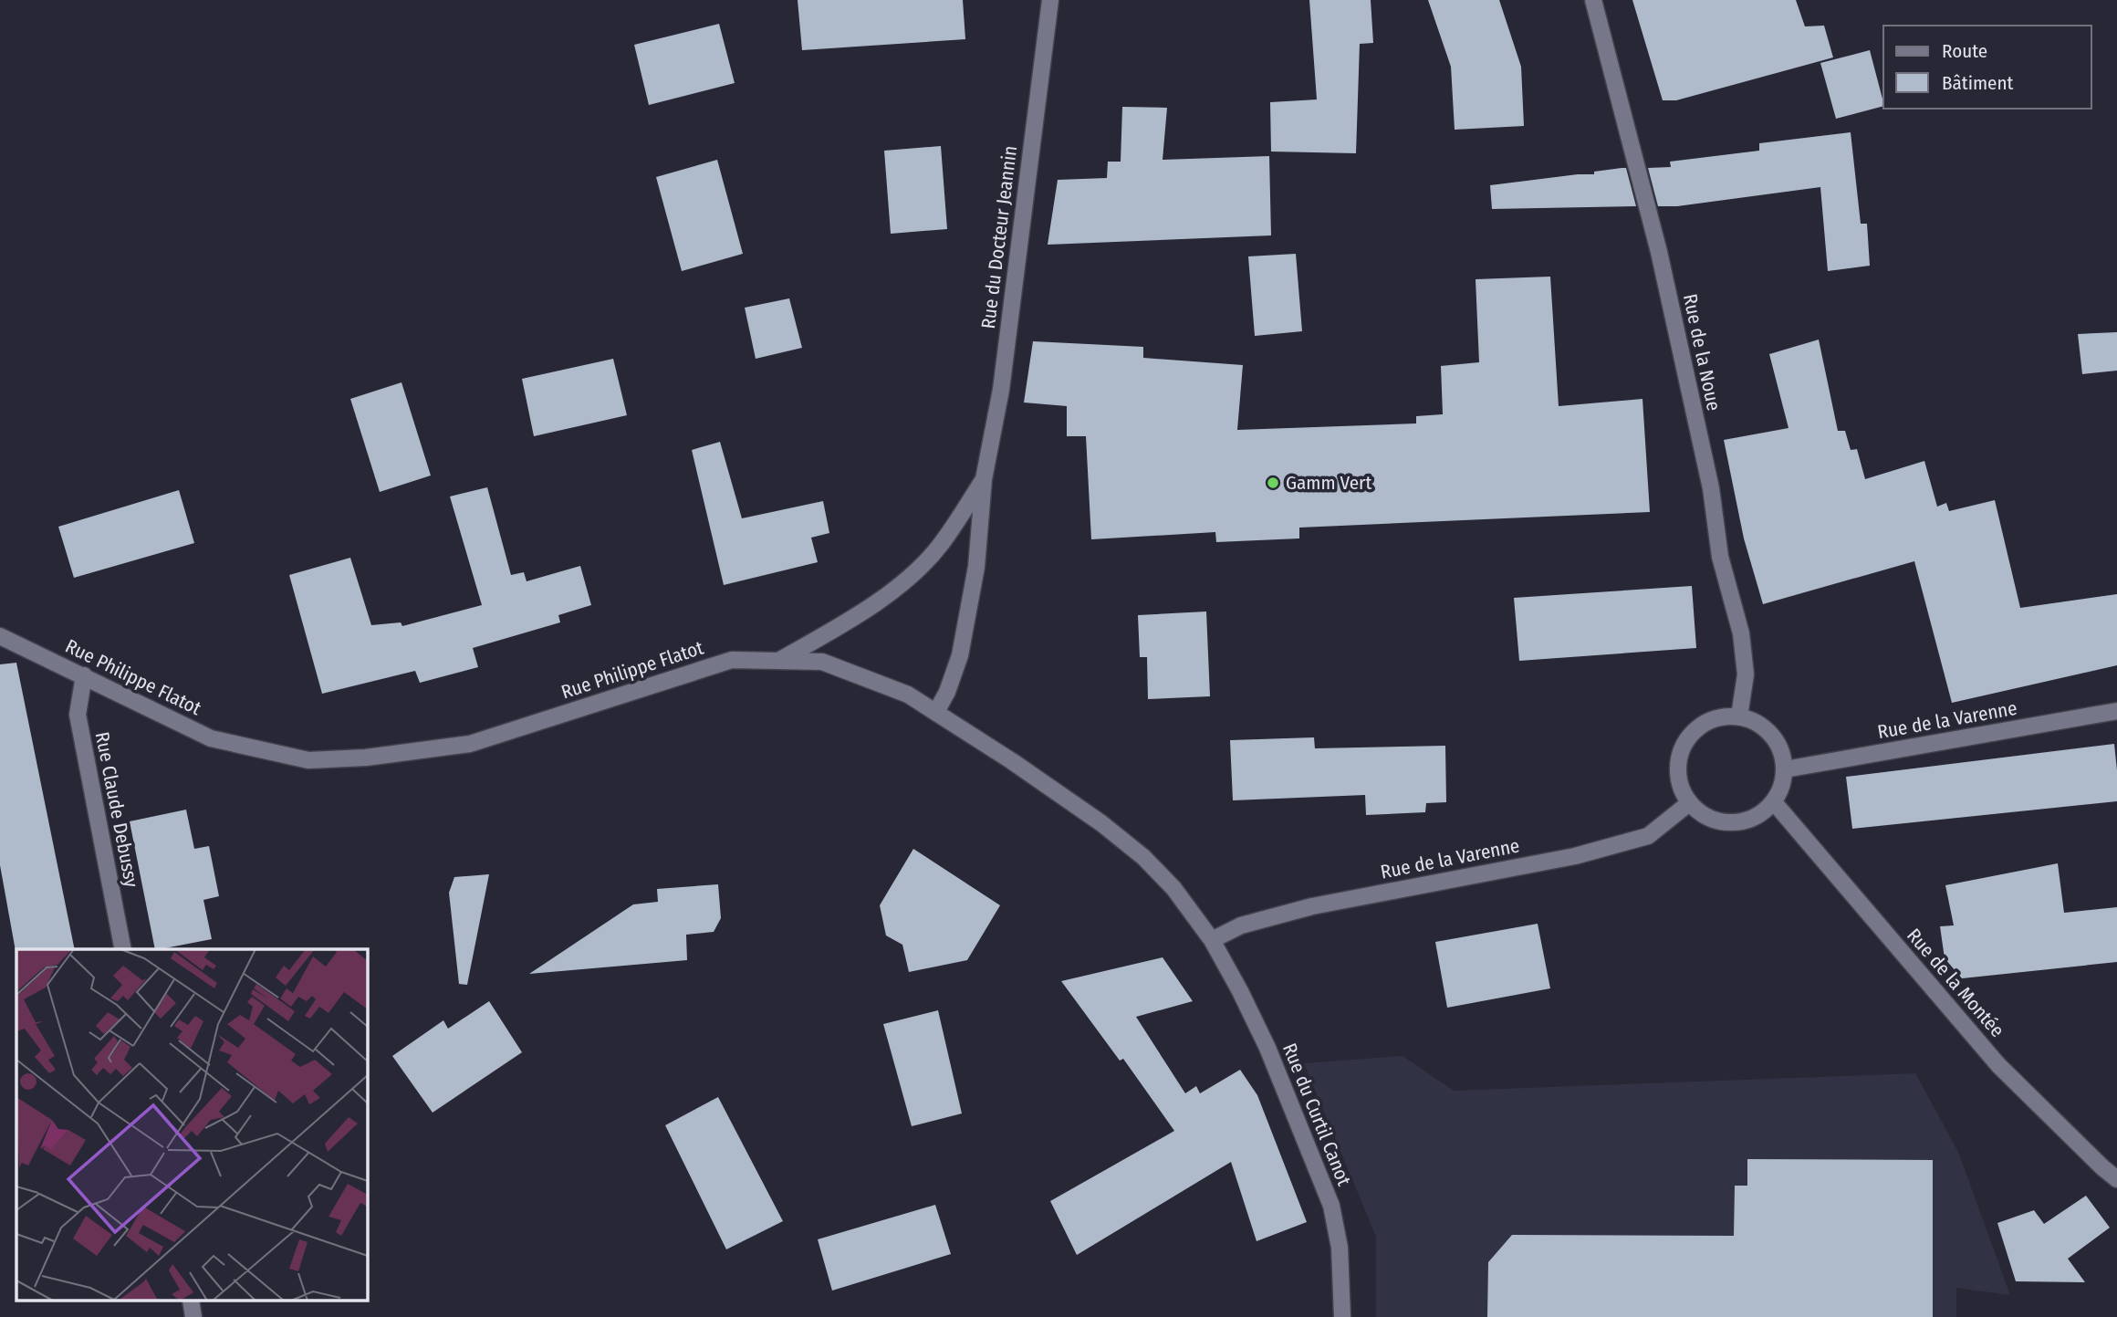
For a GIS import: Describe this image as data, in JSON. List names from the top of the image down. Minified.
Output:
{"streets":{"street":["Rue du Docteur Jeannin","Rue de la Noue","Rue Philippe Flatot","Rue de la Varenne","Rue Claude Debussy","Rue de la Montée","Rue du Curtil Canot"]},"crossings":[["Rue du Docteur Jeannin","Rue Philippe Flatot"],["Rue de la Noue","Rue de la Varenne"],["Rue de la Noue","Rue de la Montée"],["Rue Philippe Flatot","Rue de la Varenne"],["Rue Philippe Flatot","Rue Claude Debussy"],["Rue Philippe Flatot","Rue du Curtil Canot"],["Rue de la Varenne","Rue de la Montée"],["Rue de la Varenne","Rue du Curtil Canot"]],"places":["Gamm Vert"],"legend":["Route","Bâtiment"]}
